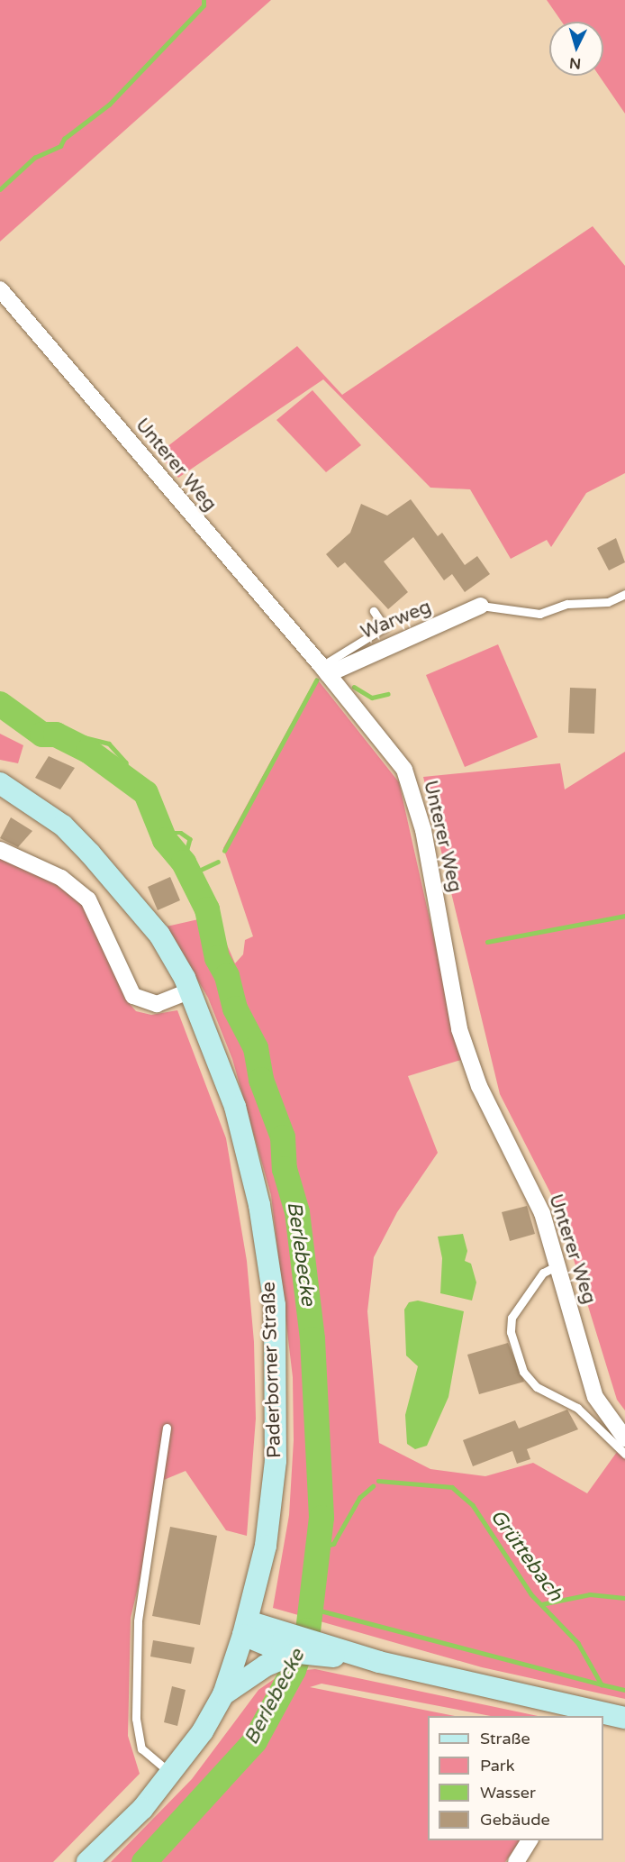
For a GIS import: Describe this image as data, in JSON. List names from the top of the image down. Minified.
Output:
{"streets":{"main road":["Paderborner Straße"],"street":["Unterer Weg","Warweg"]},"crossings":[["Unterer Weg","Warweg"]],"water":["Berlebecke","Grüttebach"],"legend":["Straße","Park","Wasser","Gebäude"],"north":"bottom"}
